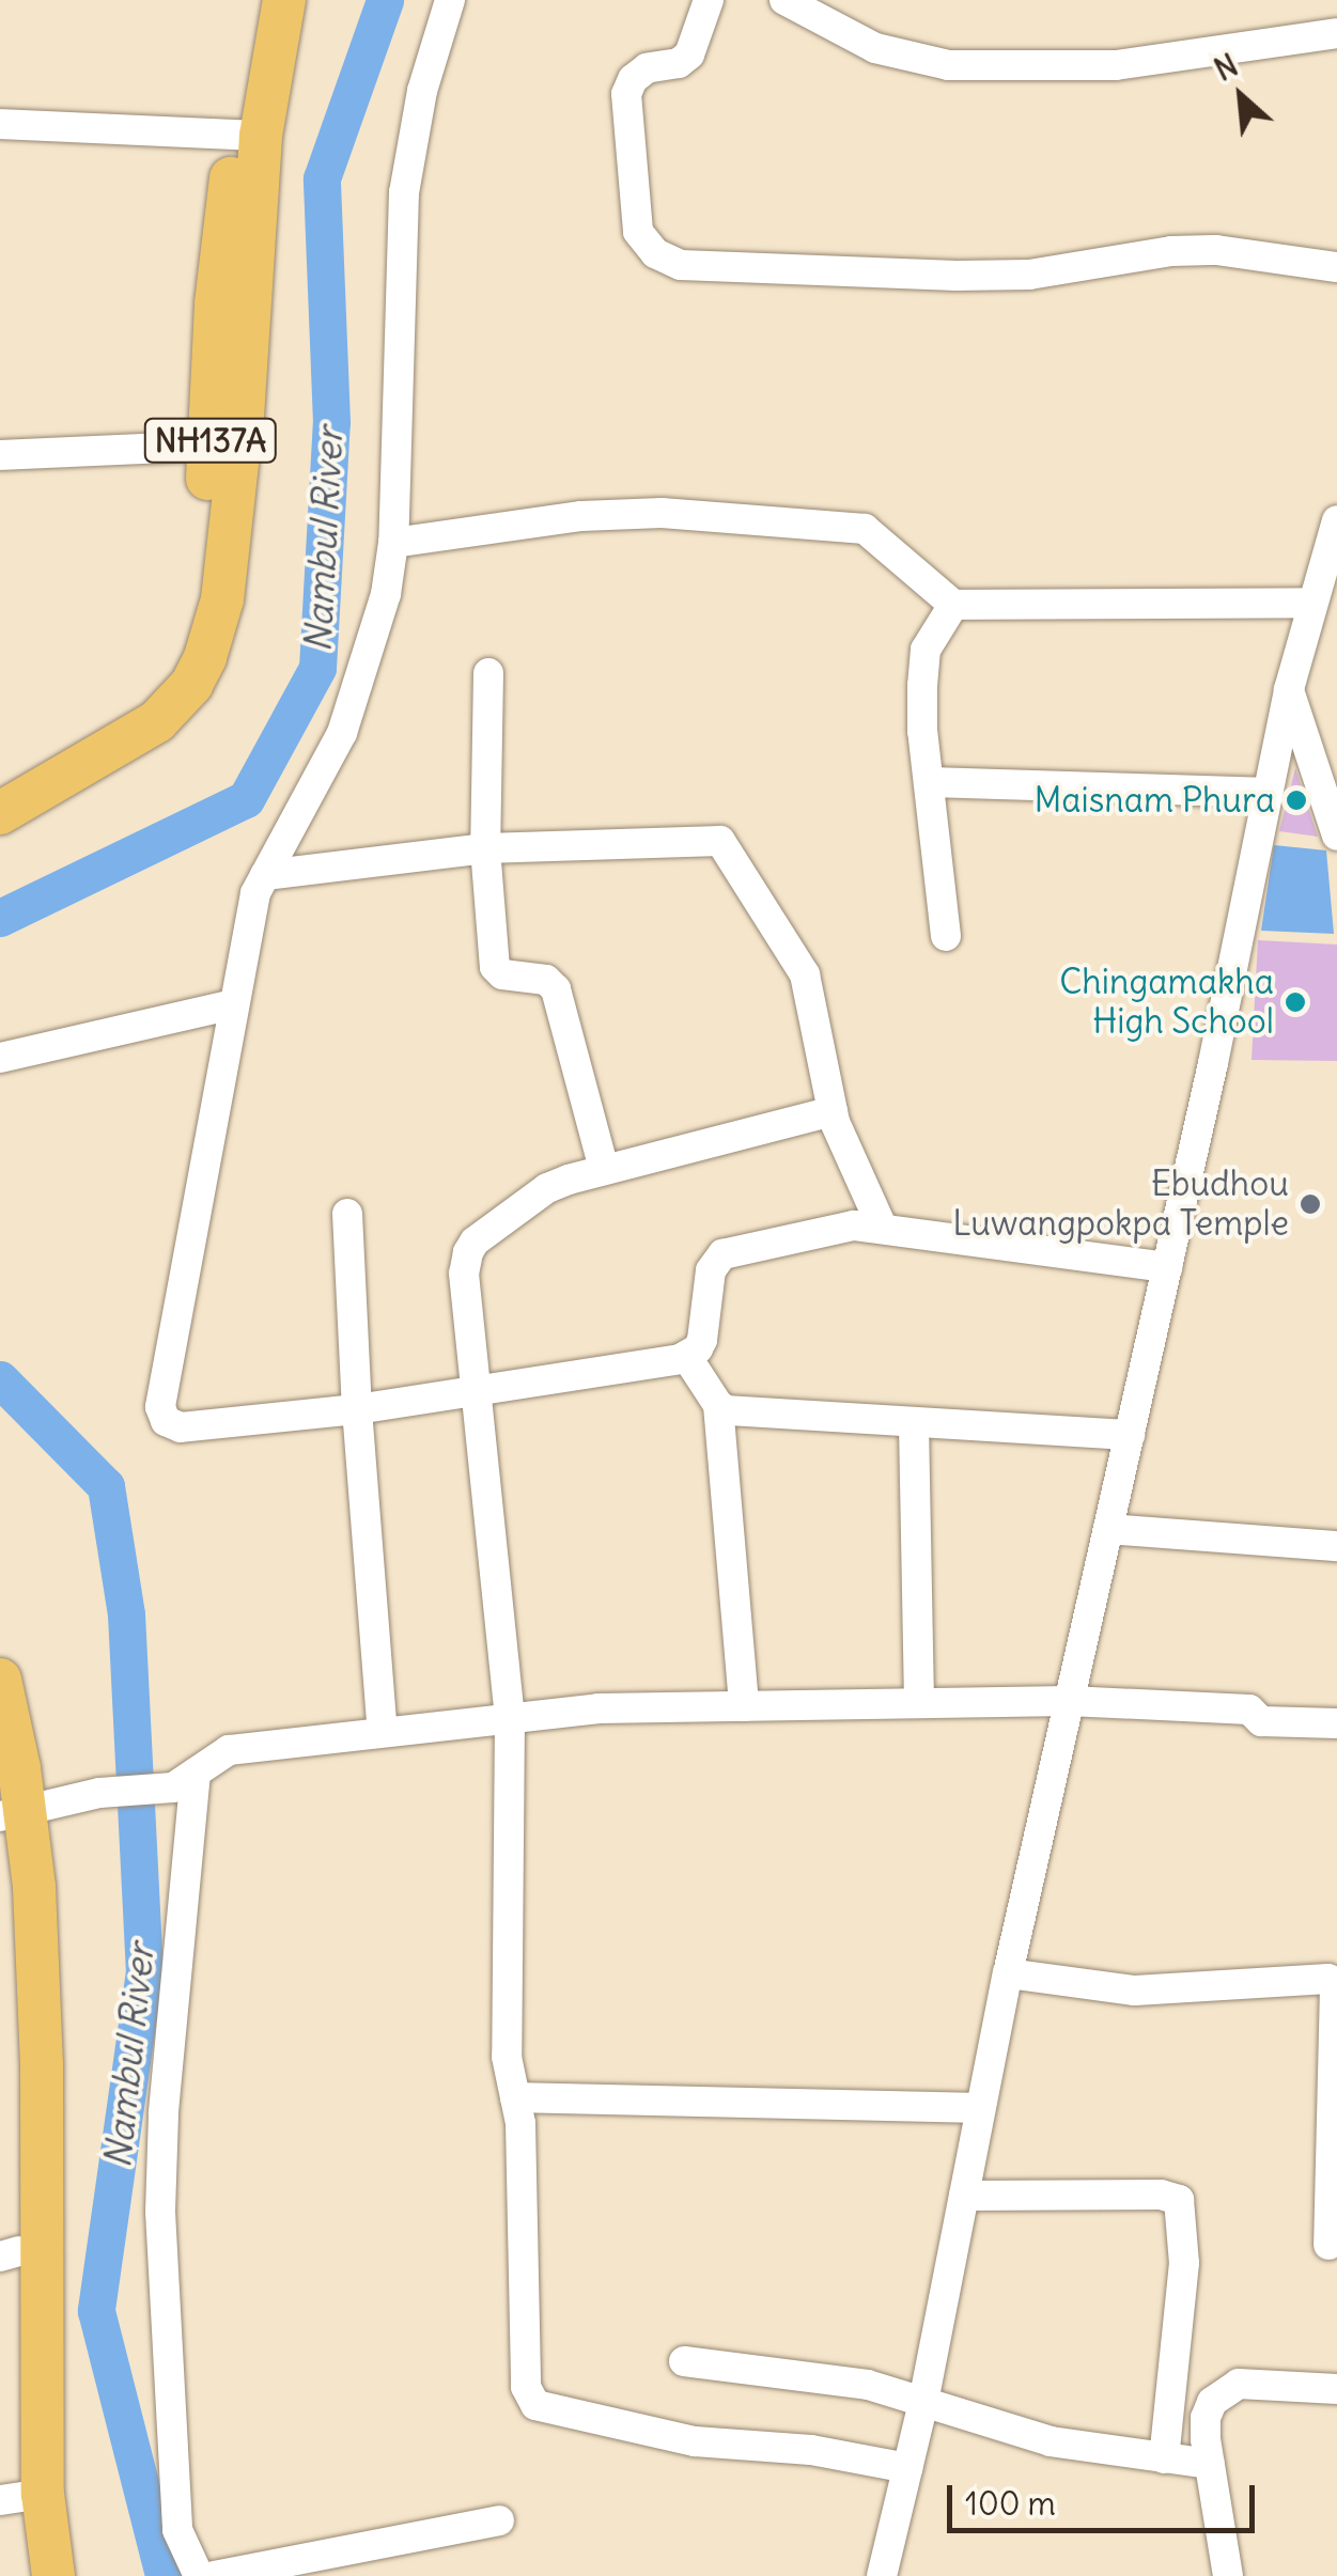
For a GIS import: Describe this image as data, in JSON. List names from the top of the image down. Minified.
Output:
{"streets":{"highway":["NH137A"]},"water":["Nambul River"],"places":["Maisnam Phura","Chingamakha High School","Ebudhou Luwangpokpa Temple"],"scale_bar":"100 m","north":"top left"}
